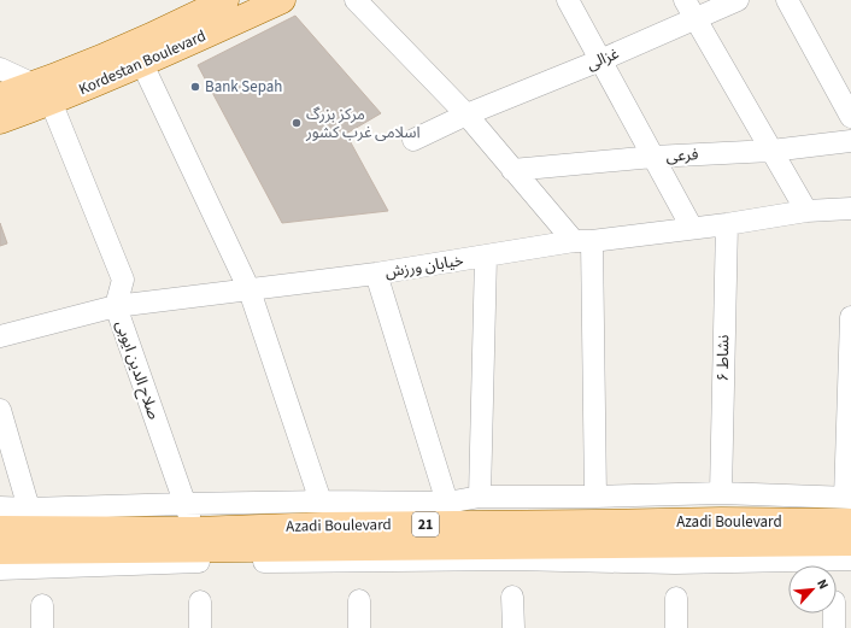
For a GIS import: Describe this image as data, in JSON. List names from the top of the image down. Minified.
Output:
{"streets":{"main road":["Kordestan Boulevard","Azadi Boulevard","21"],"street":["غزالی","فرعی","خیابان ورزش","نشاط ۶","صلاح الدین ایوبی"]},"crossings":[["Kordestan Boulevard","صلاح الدین ایوبی"],["خیابان ورزش","نشاط ۶"],["خیابان ورزش","صلاح الدین ایوبی"],["صلاح الدین ایوبی","Azadi Boulevard"]],"places":["Bank Sepah","مرکز بزرگ اسلامی غرب کشور"],"north":"top right"}
